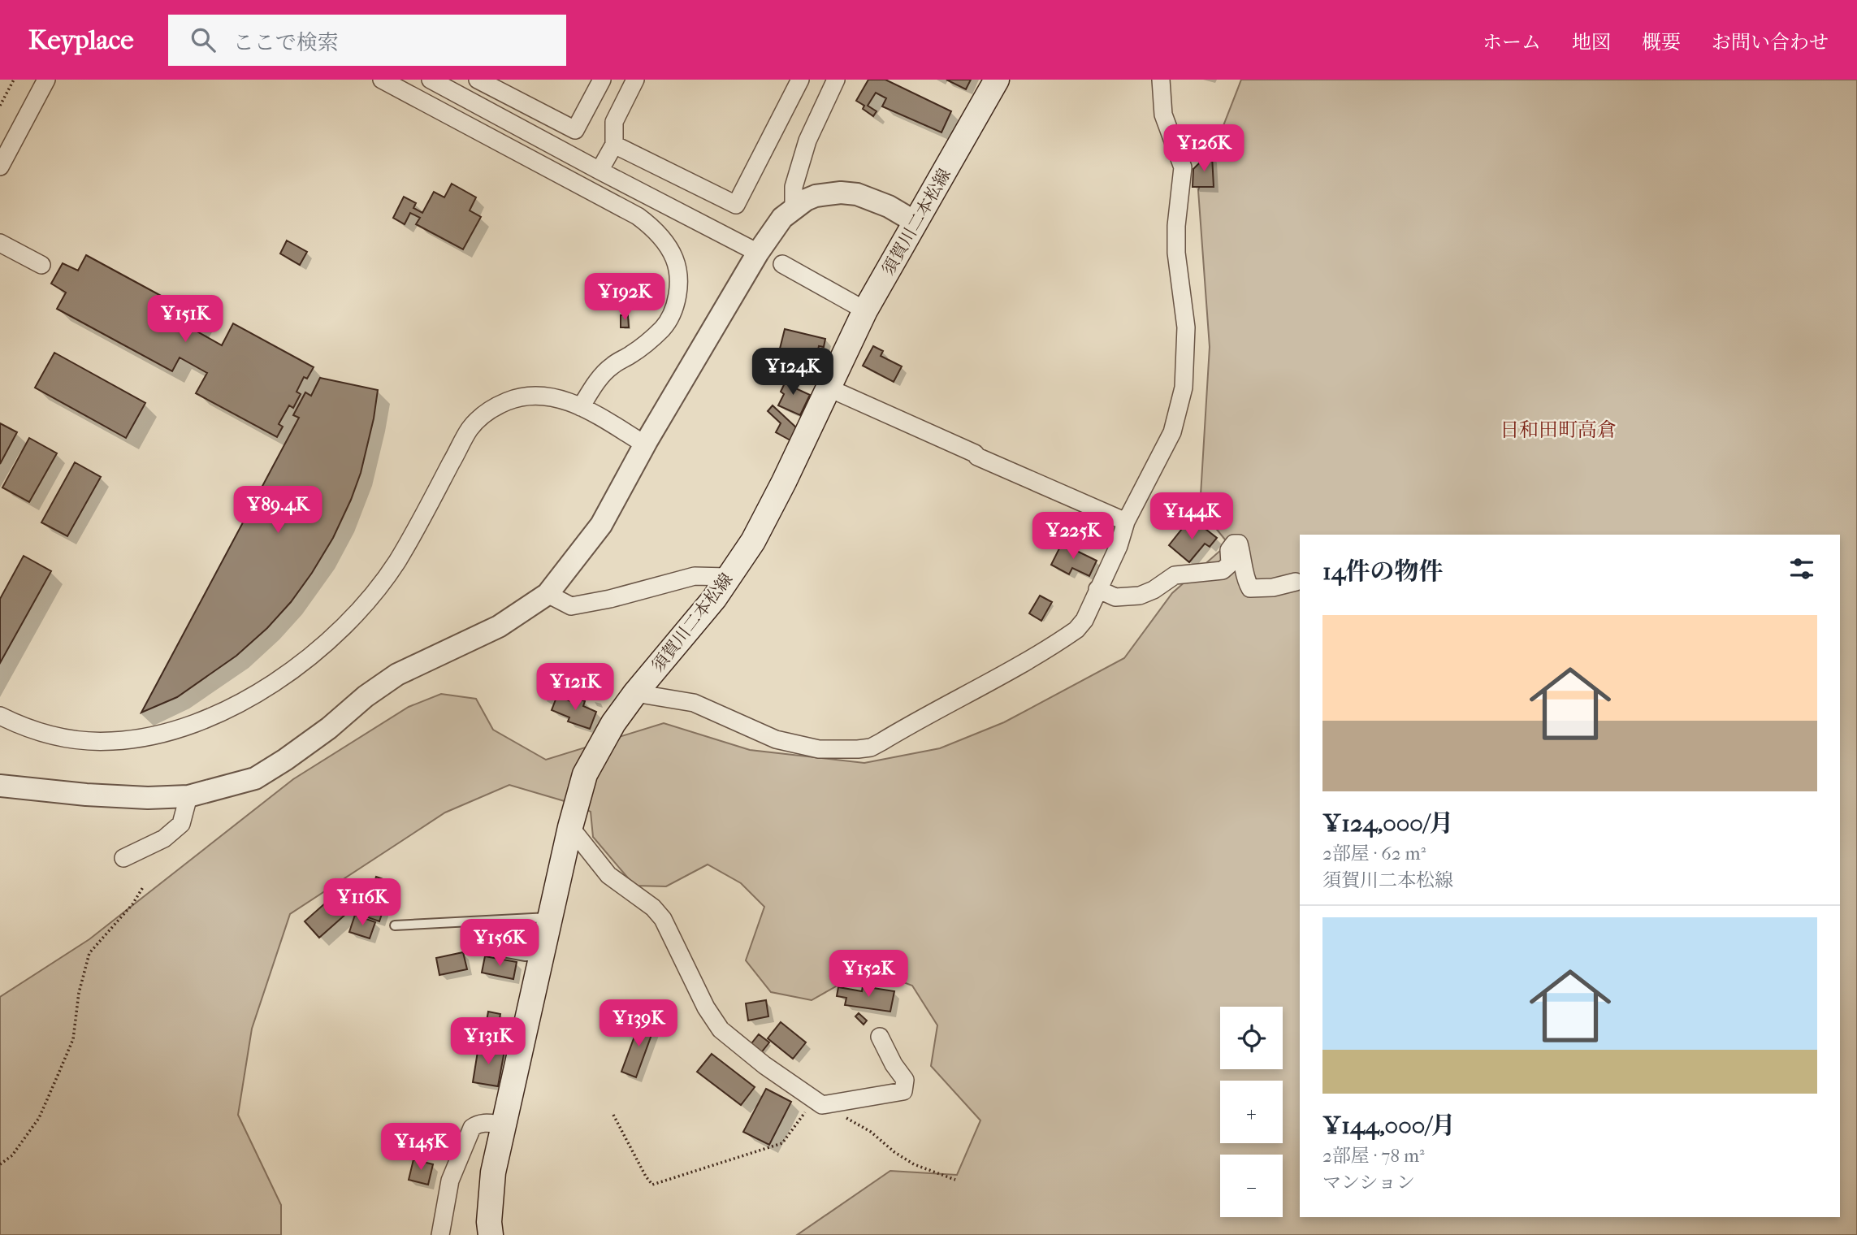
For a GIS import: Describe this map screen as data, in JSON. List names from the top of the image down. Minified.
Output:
{"streets":{"main road":["須賀川二本松線"]},"districts":["日和田町高倉"],"page":{"header":"Keyplace","search":"ここで検索","nav":["ホーム","地図","概要","お問い合わせ"],"price":["¥126K","¥192K","¥151K","¥124K","¥89.4K","¥144K","¥225K","¥121K","¥116K","¥156K","¥152K","¥139K","¥131K","¥145K"],"heading":"14件の物件","list":[{"name":"¥124,000/月","note":"2部屋 · 62 m² · 須賀川二本松線"},{"name":"¥144,000/月","note":"2部屋 · 78 m² · マンション"}],"map_buttons":["+","−"]}}
